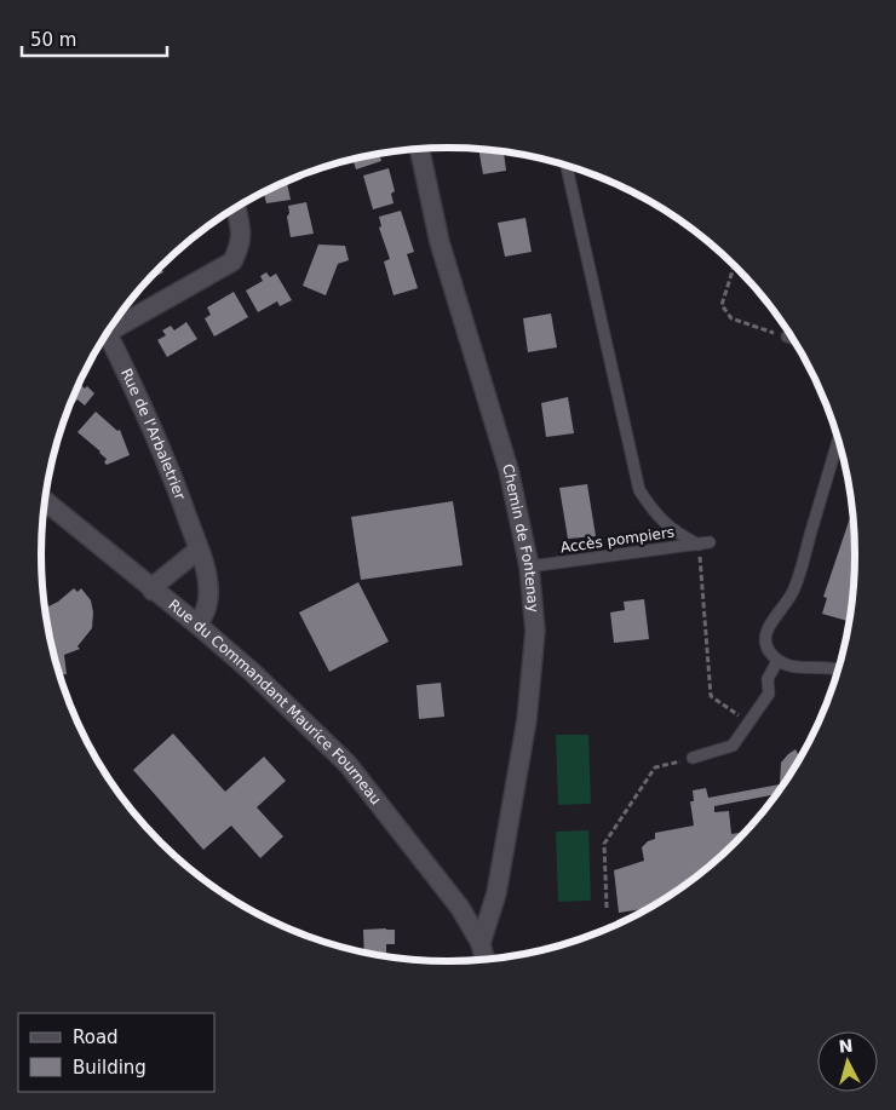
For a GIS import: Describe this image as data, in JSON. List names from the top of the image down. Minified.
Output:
{"streets":{"street":["Rue de l'Arbaletrier","Chemin de Fontenay","Rue du Commandant Maurice Fourneau"],"lane":["Accès pompiers"]},"crossings":[["Rue de l'Arbaletrier","Rue du Commandant Maurice Fourneau"],["Chemin de Fontenay","Accès pompiers"],["Chemin de Fontenay","Rue du Commandant Maurice Fourneau"]],"legend":["Road","Building"],"scale_bar":"50 m","north":"top"}
